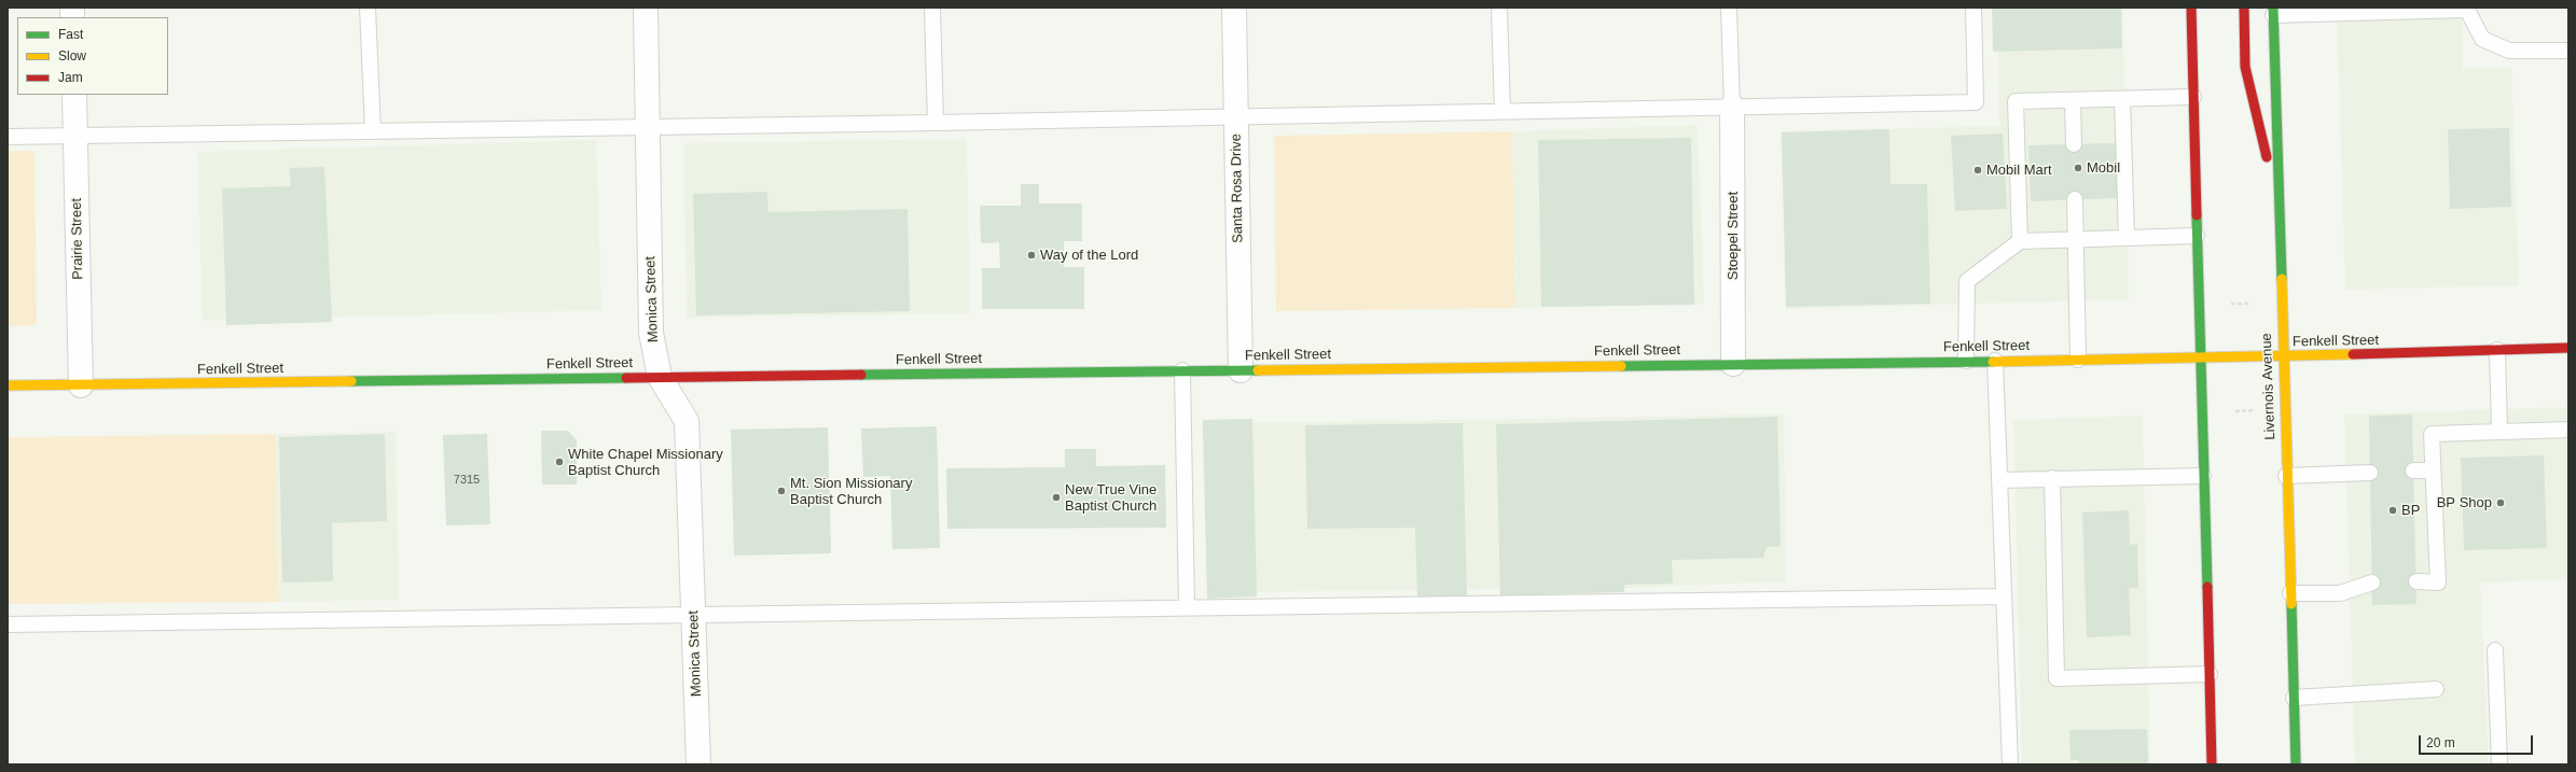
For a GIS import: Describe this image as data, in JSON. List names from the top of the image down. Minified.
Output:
{"streets":{"street":["Santa Rosa Drive","Stoepel Street","Prairie Street","Monica Street","Fenkell Street","Livernois Avenue"]},"crossings":[["Santa Rosa Drive","Fenkell Street"],["Stoepel Street","Fenkell Street"],["Prairie Street","Fenkell Street"],["Monica Street","Fenkell Street"],["Fenkell Street","Livernois Avenue"]],"places":["Mobil","Mobil Mart","Way of the Lord","White Chapel Missionary Baptist Church","Mt. Sion Missionary Baptist Church","New True Vine Baptist Church","BP Shop","BP"],"house_numbers":["7315"],"legend":["Fast","Slow","Jam"],"scale_bar":"20 m"}
